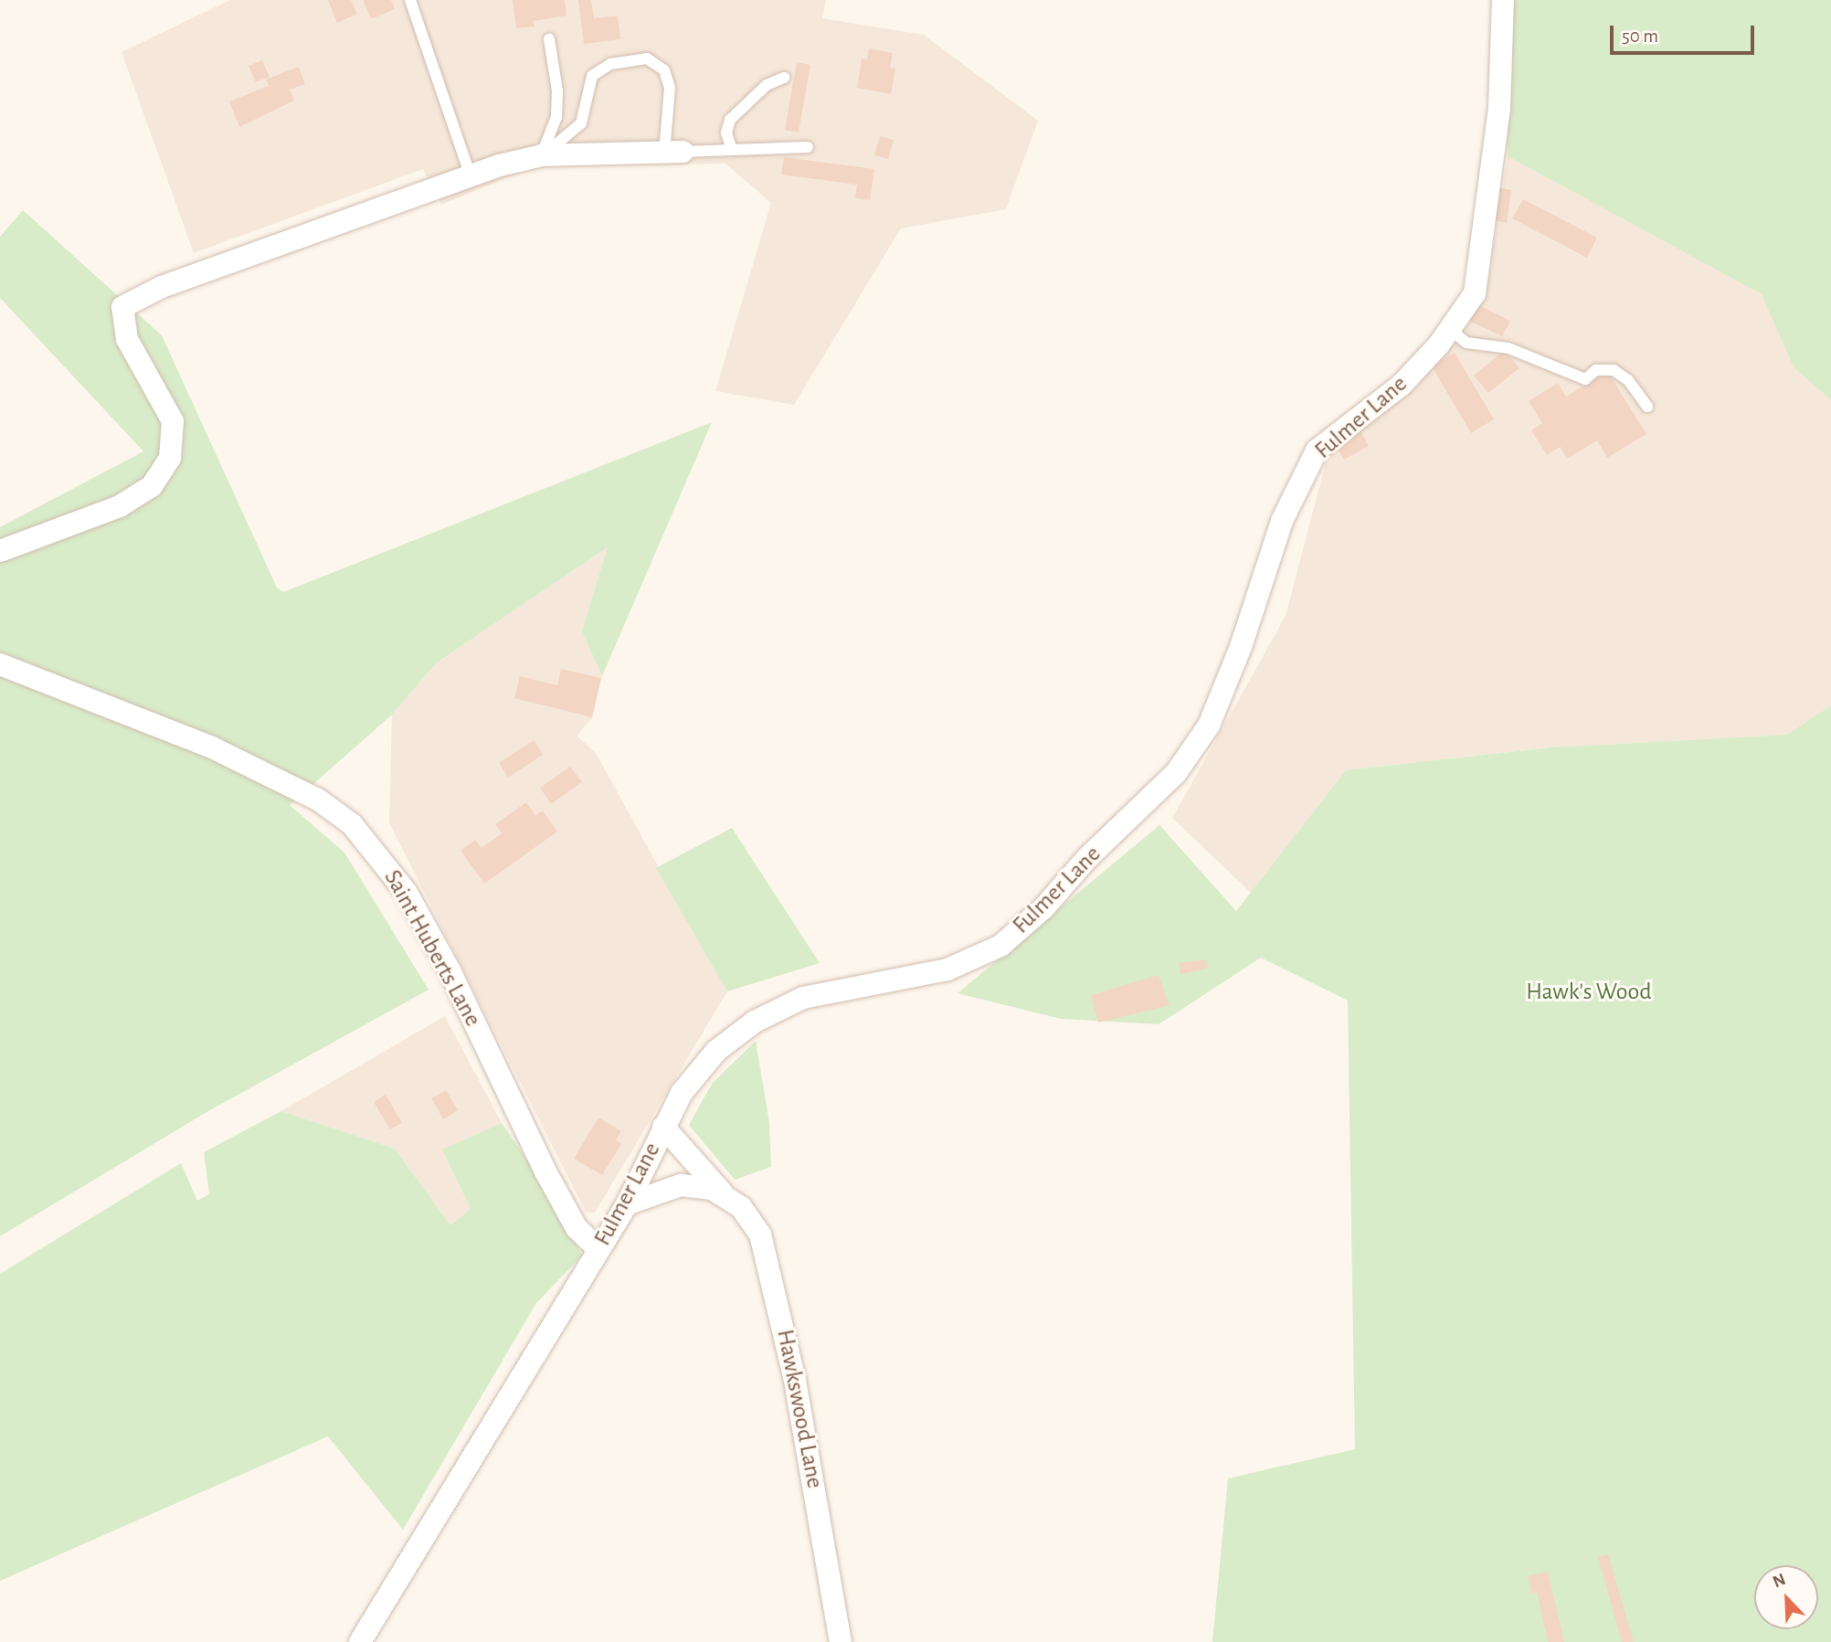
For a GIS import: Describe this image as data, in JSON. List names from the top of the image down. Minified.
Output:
{"streets":{"street":["Fulmer Lane","Saint Huberts Lane","Hawkswood Lane"]},"crossings":[["Fulmer Lane","Saint Huberts Lane"],["Fulmer Lane","Hawkswood Lane"]],"parks":["Hawk's Wood"],"scale_bar":"50 m","north":"top left"}
